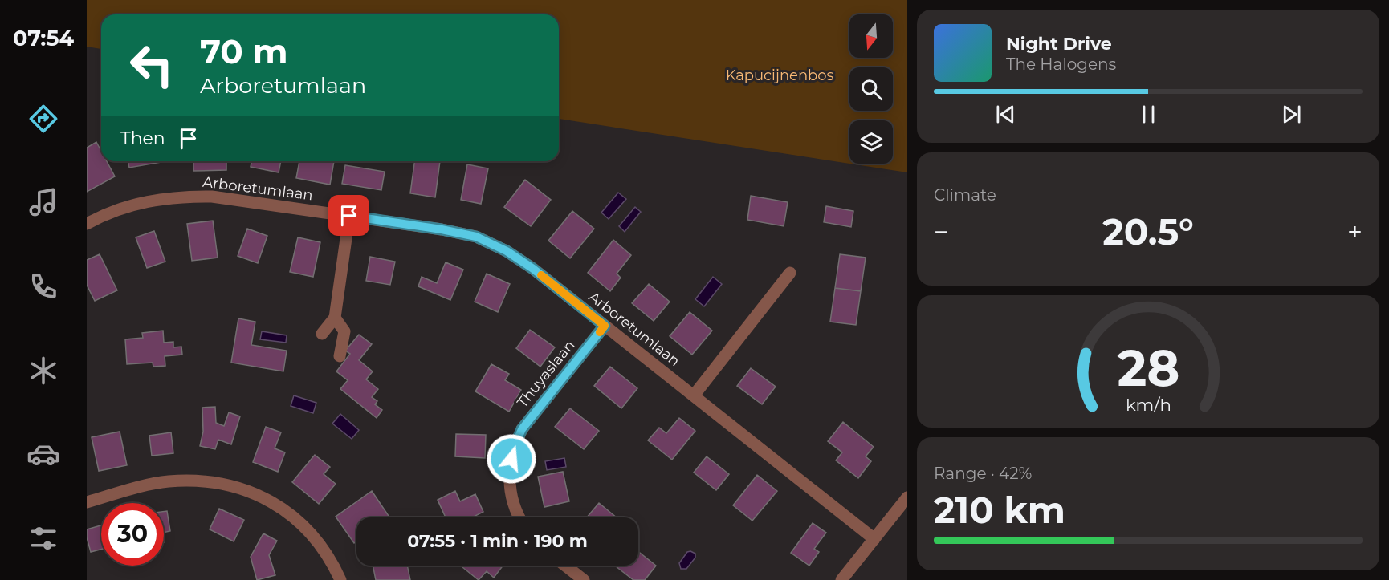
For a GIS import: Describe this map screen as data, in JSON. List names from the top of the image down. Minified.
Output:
{"streets":{"street":["Arboretumlaan","Thuyaslaan"]},"crossings":[["Arboretumlaan","Thuyaslaan"]],"parks":["Kapucijnenbos"],"north":"bottom","page":{"tabs":"07:54","turn":["70 m","Arboretumlaan"],"song":["Night Drive","The Halogens"],"then":"Then","tile":["Climate",["Range · 42%","210 km"]],"heat":["−","20.5°","+"],"limit":"30","trip":"07:55 · 1 min · 190 m","gauge":["28","km/h"]}}
